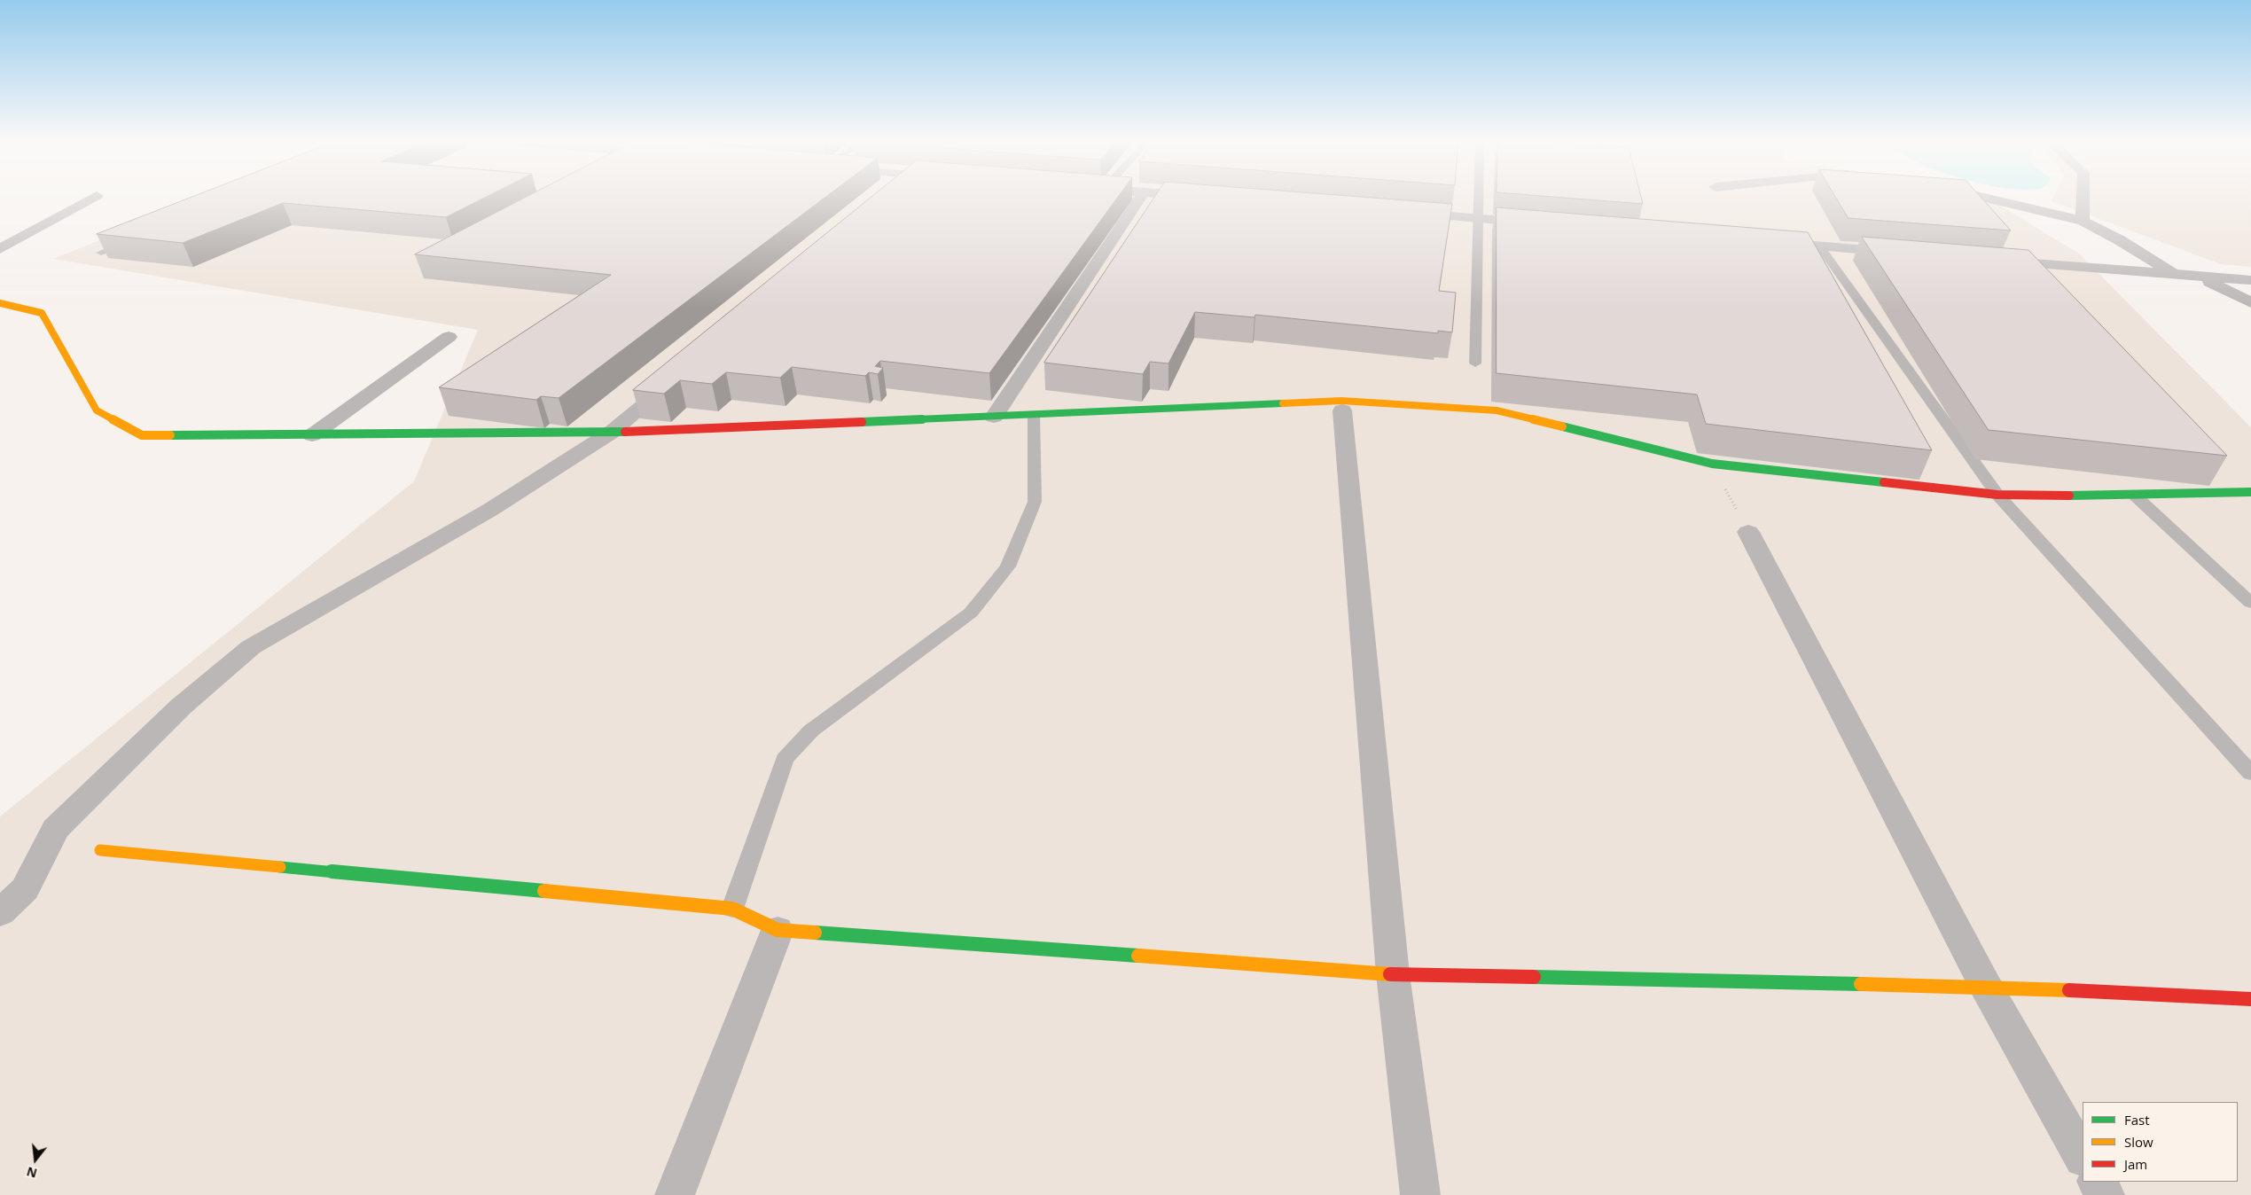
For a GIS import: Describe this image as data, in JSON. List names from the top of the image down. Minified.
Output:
{"legend":["Fast","Slow","Jam"],"north":"bottom"}
